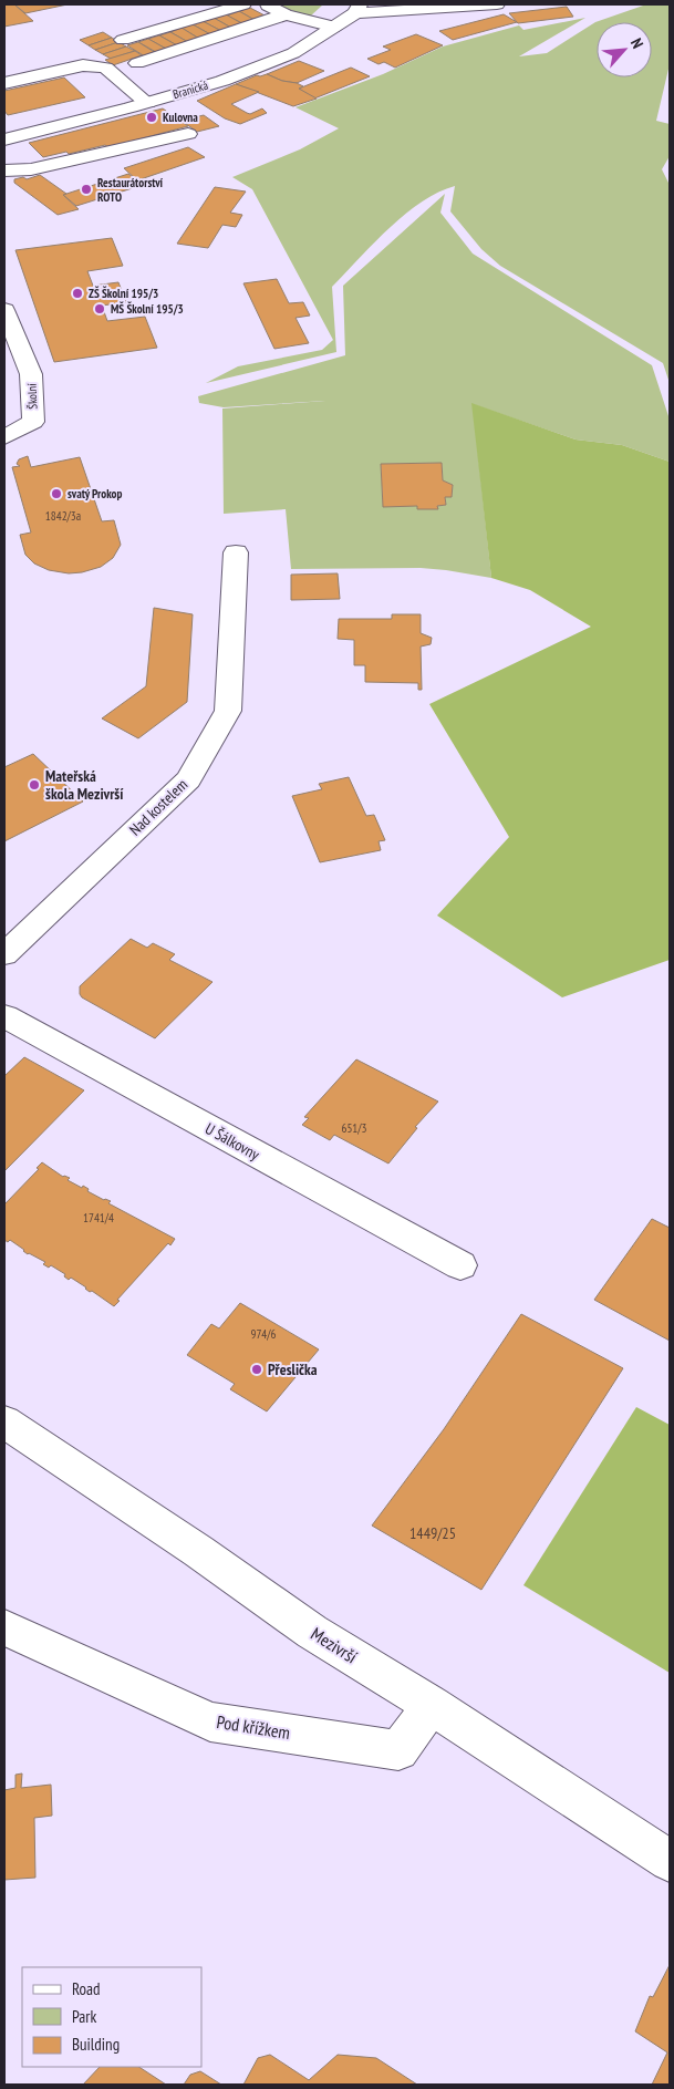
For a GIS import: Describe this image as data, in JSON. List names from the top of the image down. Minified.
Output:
{"streets":{"street":["Branická","Školní","Nad kostelem","U Šálkovny","Mezivrší","Pod křížkem"]},"crossings":[["Mezivrší","Pod křížkem"]],"places":["Kulovna","Restaurátorství ROTO","ZŠ Školní 195/3","MŠ Školní 195/3","svatý Prokop","Mateřská škola Mezivrší","Přeslička"],"house_numbers":["1842/3a","651/3","1741/4","974/6","1449/25"],"legend":["Road","Park","Building"],"north":"top right"}
